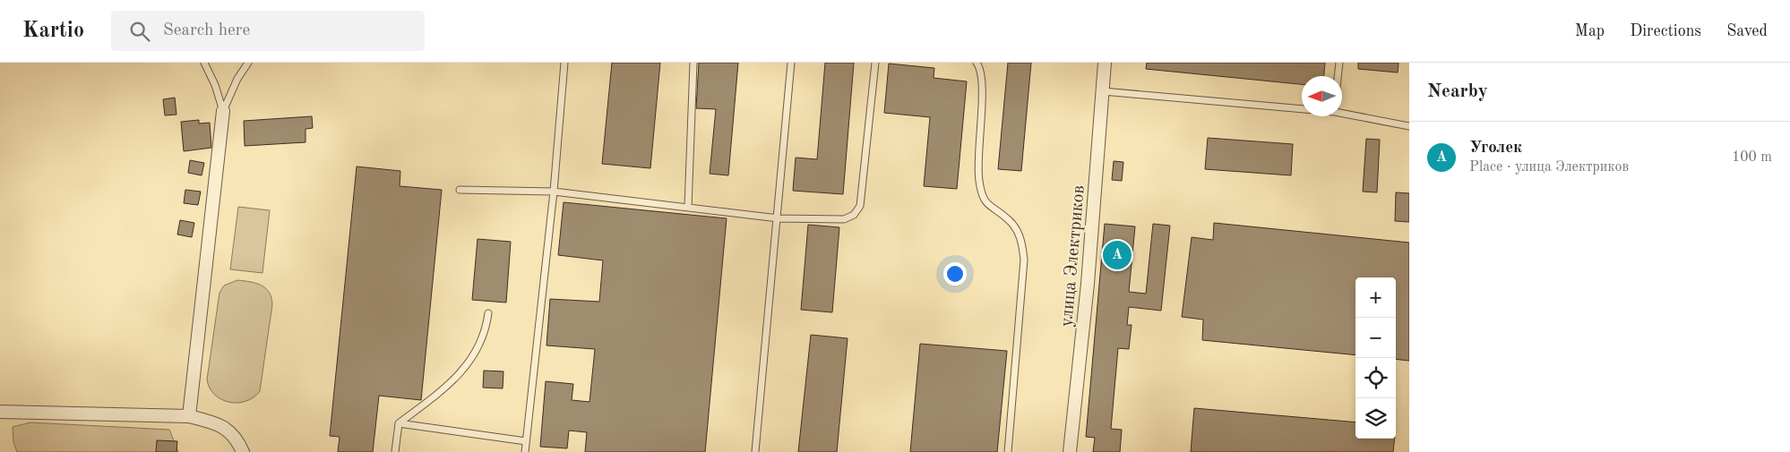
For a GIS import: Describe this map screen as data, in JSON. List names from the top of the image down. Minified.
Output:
{"streets":{"street":["улица Электриков"]},"north":"left","page":{"header":"Kartio","search":"Search here","nav":["Map","Directions","Saved"],"heading":"Nearby","list":[{"mark":"A","name":"Уголек","note":"Place · улица Электриков","value":"100 m"}],"pins":"A","map_buttons":["+","−"]}}
